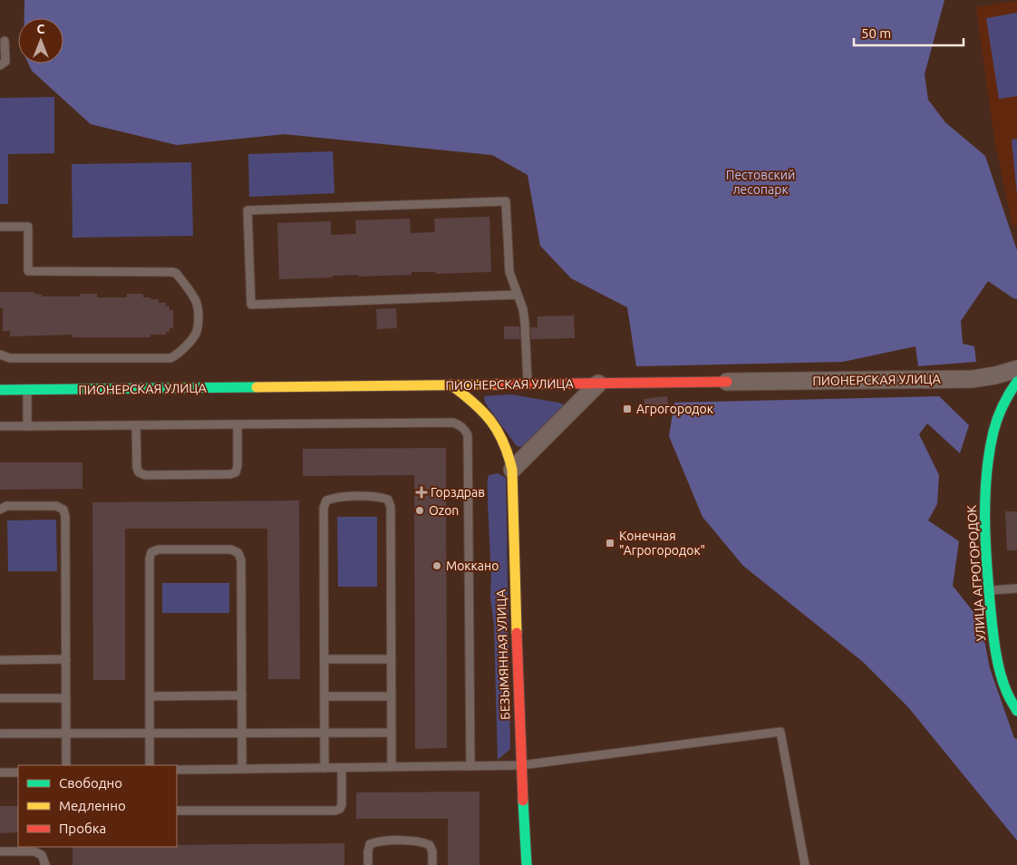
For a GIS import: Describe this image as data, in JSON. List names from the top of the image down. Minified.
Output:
{"streets":{"street":["ПИОНЕРСКАЯ УЛИЦА","УЛИЦА АГРОГОРОДОК","БЕЗЫМЯННАЯ УЛИЦА"]},"crossings":[["ПИОНЕРСКАЯ УЛИЦА","БЕЗЫМЯННАЯ УЛИЦА"]],"parks":["Пестовский лесопарк"],"places":{"transit":["Агрогородок","Конечная \"Агрогородок\""],"health":["Горздрав"],"other":["Ozon","Моккано"]},"legend":["Свободно","Медленно","Пробка"],"scale_bar":"50 m","north":"top"}
